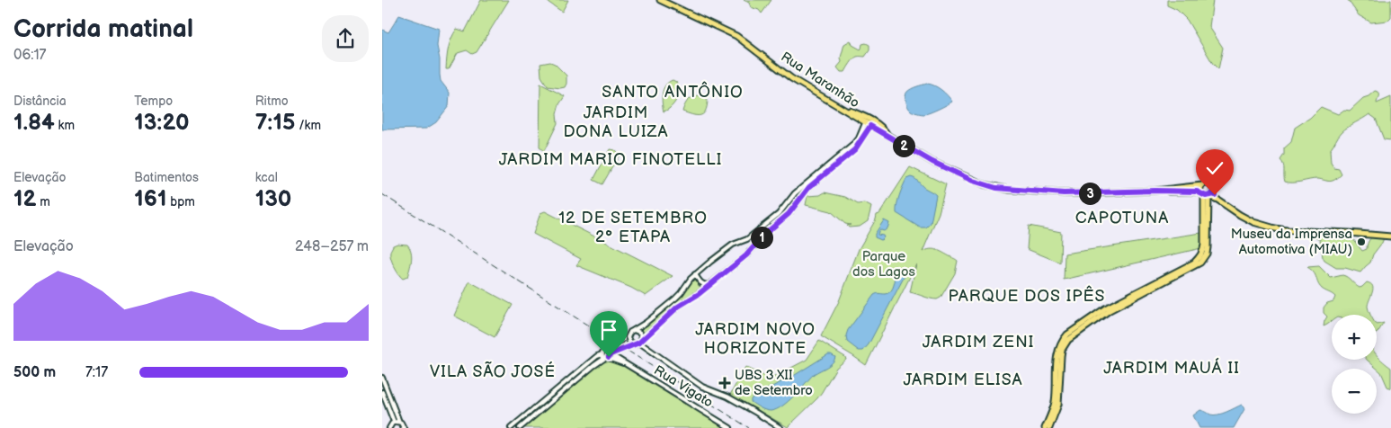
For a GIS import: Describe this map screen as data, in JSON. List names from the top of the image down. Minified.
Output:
{"streets":{"main road":["Rua Maranhão"],"street":["Rua Vigato"]},"districts":["SANTO ANTÔNIO","JARDIM DONA LUIZA","JARDIM MARIO FINOTELLI","12 DE SETEMBRO 2° ETAPA","CAPOTUNA","PARQUE DOS IPÊS","JARDIM NOVO HORIZONTE","JARDIM ZENI","JARDIM MAUÁ II","VILA SÃO JOSÉ","JARDIM ELISA"],"parks":["Parque dos Lagos"],"places":{"other":["Museu da Imprensa Automotiva (MIAU)"],"health":["UBS 3 XII de Setembro"]},"page":{"heading":["Corrida matinal","06:17"],"stats":[["Distância","1.84 km"],["Tempo","13:20"],["Ritmo","7:15 /km"],["Elevação","12 m"],["Batimentos","161 bpm"],["kcal","130"]],"pins":["2","3","1"],"chart":["Elevação","248–257 m"],"map_buttons":["+","−"],"list":[{"name":"500 m","note":"7:17"}]}}
